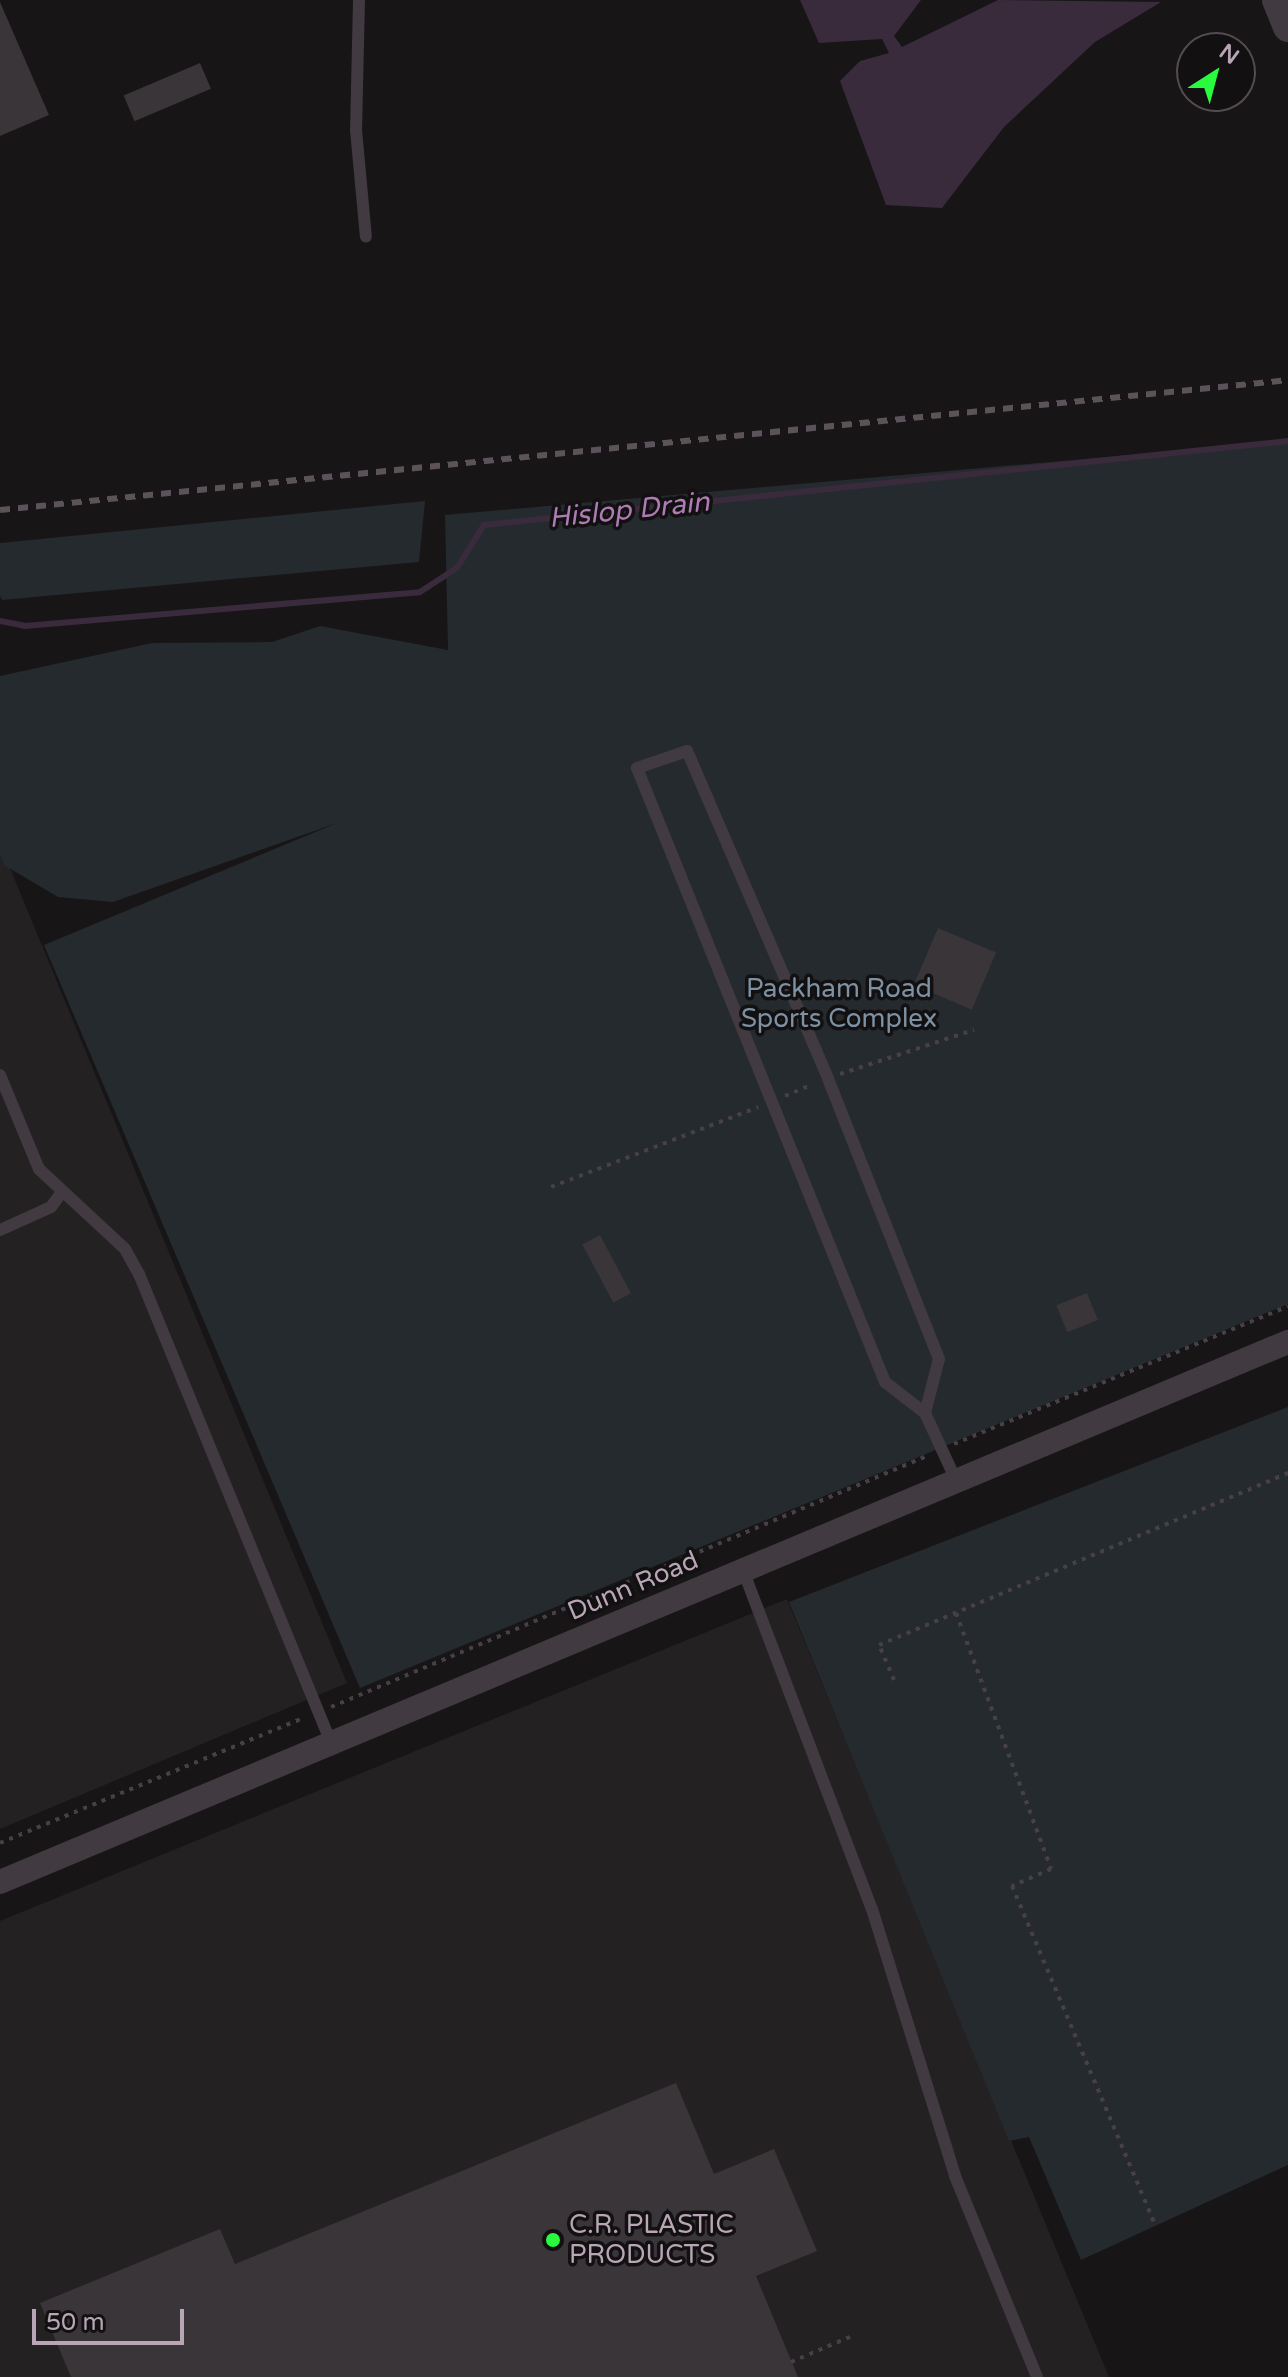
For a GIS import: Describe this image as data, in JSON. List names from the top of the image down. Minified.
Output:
{"streets":{"street":["Dunn Road"]},"water":["Hislop Drain"],"parks":["Packham Road Sports Complex"],"places":["C.R. PLASTIC PRODUCTS"],"scale_bar":"50 m","north":"top right"}
